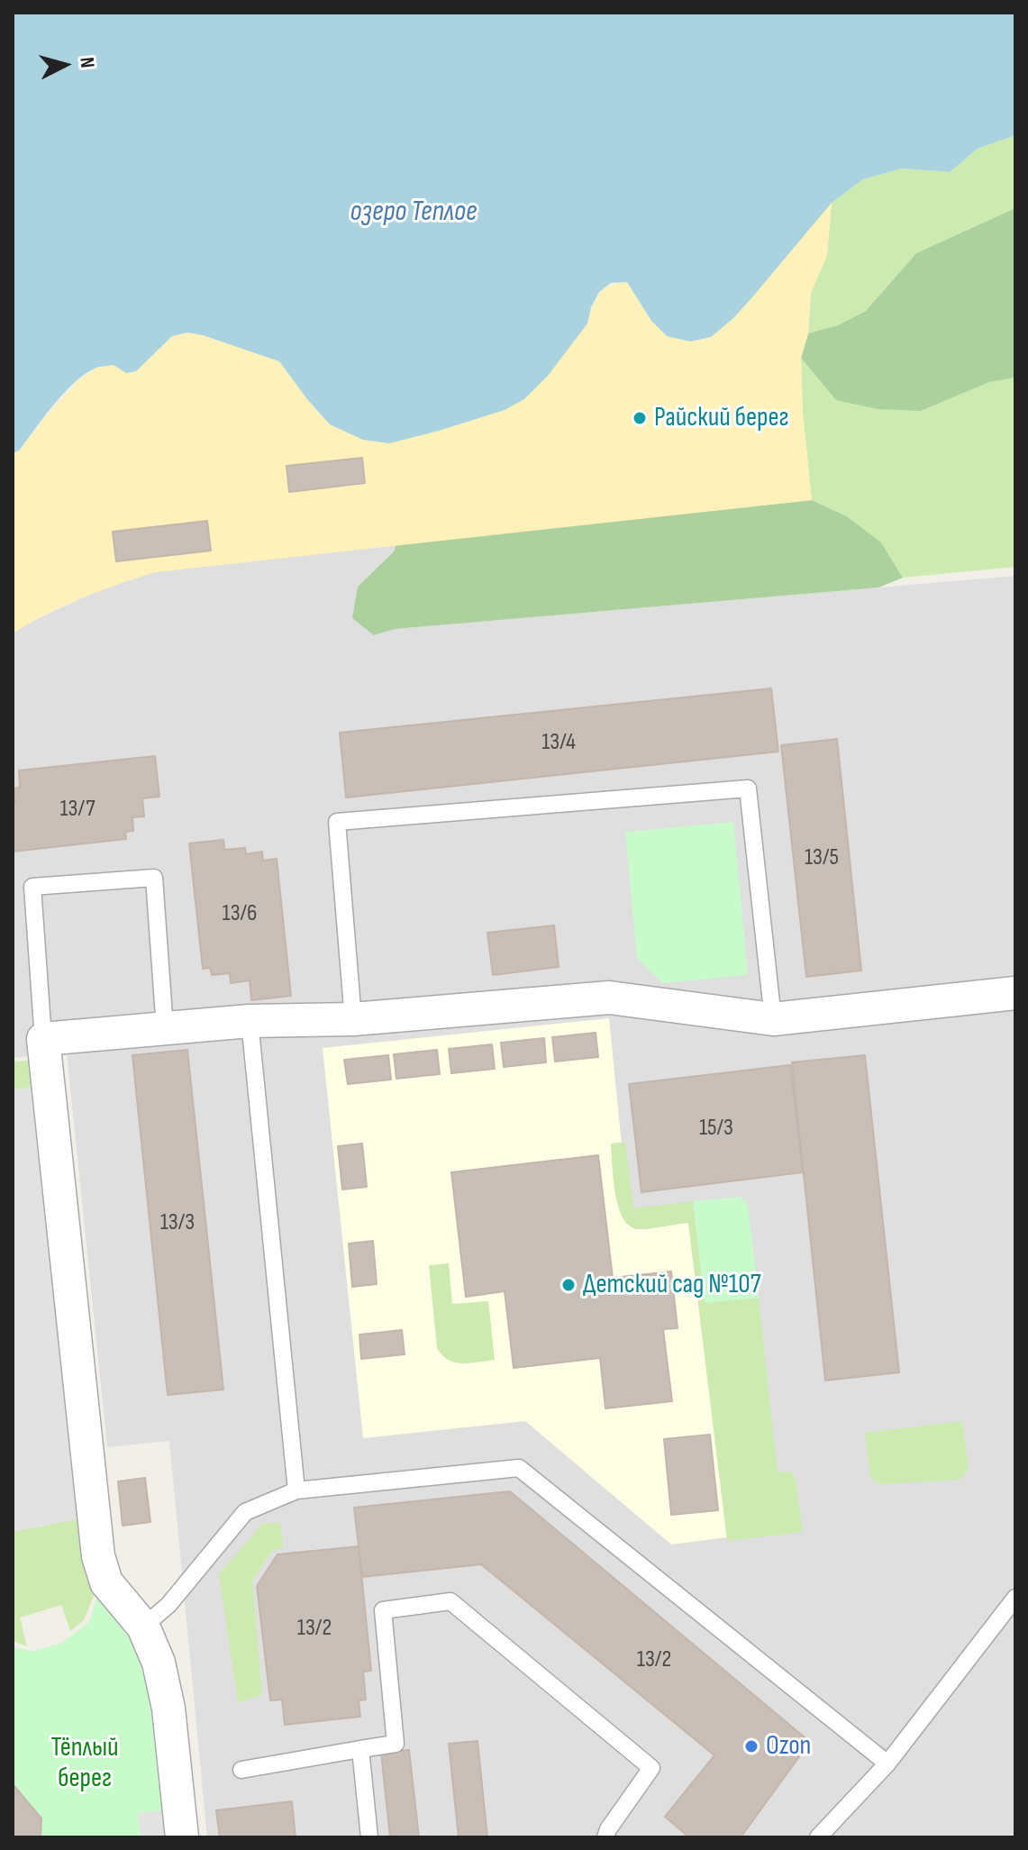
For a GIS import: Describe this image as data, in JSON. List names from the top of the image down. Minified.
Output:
{"water":["озеро Теплое"],"parks":["Тёплый берег"],"places":["Райский берег","Детский сад №107","Ozon"],"house_numbers":["13/4","13/7","13/5","13/6","15/3","13/3","13/2","13/2"],"north":"right"}
